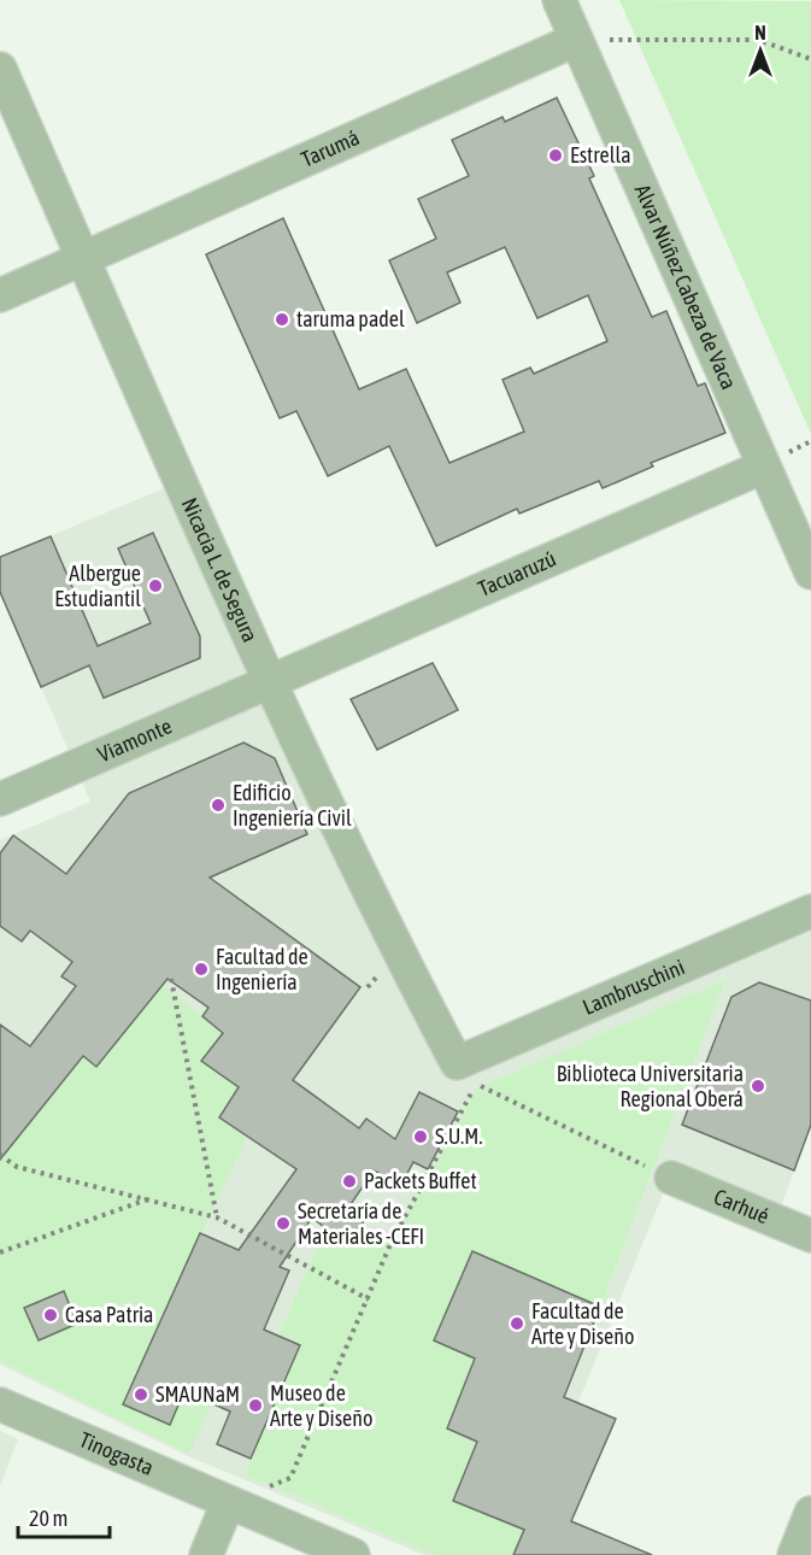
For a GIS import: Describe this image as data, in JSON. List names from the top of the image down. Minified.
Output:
{"streets":{"street":["Tarumá","Alvar Núñez Cabeza de Vaca","Nicacia L. de Segura","Tacuaruzú","Viamonte","Lambruschini","Carhué","Tinogasta"]},"crossings":[["Tarumá","Alvar Núñez Cabeza de Vaca"],["Tarumá","Nicacia L. de Segura"],["Alvar Núñez Cabeza de Vaca","Tacuaruzú"],["Nicacia L. de Segura","Tacuaruzú"],["Nicacia L. de Segura","Viamonte"],["Nicacia L. de Segura","Lambruschini"],["Tacuaruzú","Viamonte"]],"places":["Estrella","taruma padel","Albergue Estudiantil","Edificio Ingeniería Civil","Facultad de Ingeniería","Biblioteca Universitaria Regional Oberá","S.U.M.","Packets Buffet","Secretaría de Materiales -CEFI","Casa Patria","Facultad de Arte y Diseño","SMAUNaM","Museo de Arte y Diseño"],"scale_bar":"20 m","north":"top"}
